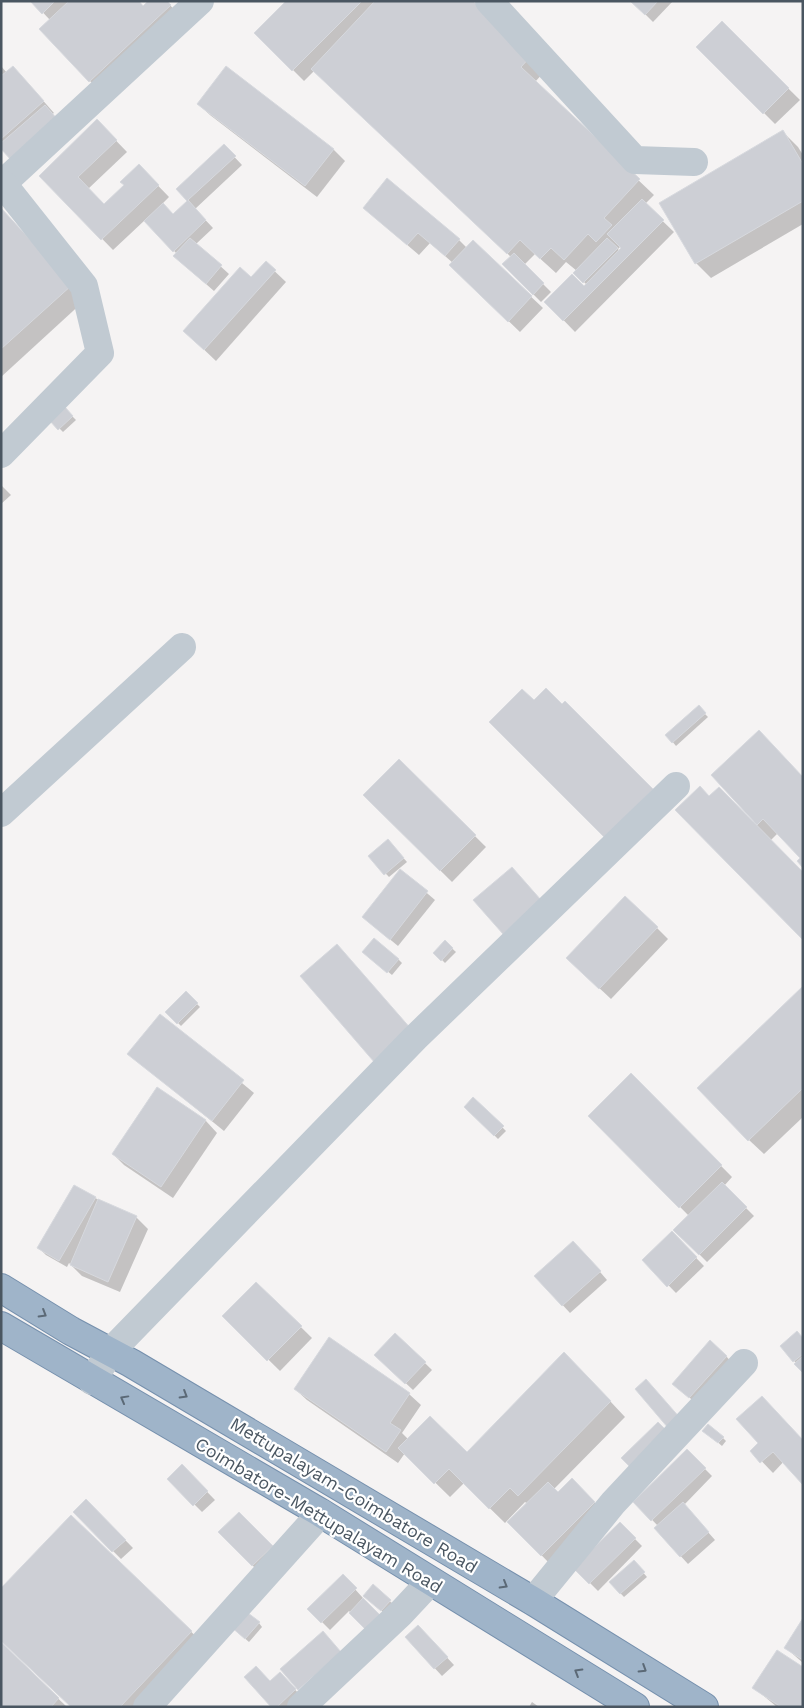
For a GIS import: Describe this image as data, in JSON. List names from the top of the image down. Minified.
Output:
{"streets":{"highway":["Mettupalayam-Coimbatore Road","Coimbatore-Mettupalayam Road"]},"one_way":["Mettupalayam-Coimbatore Road","Coimbatore-Mettupalayam Road"]}
